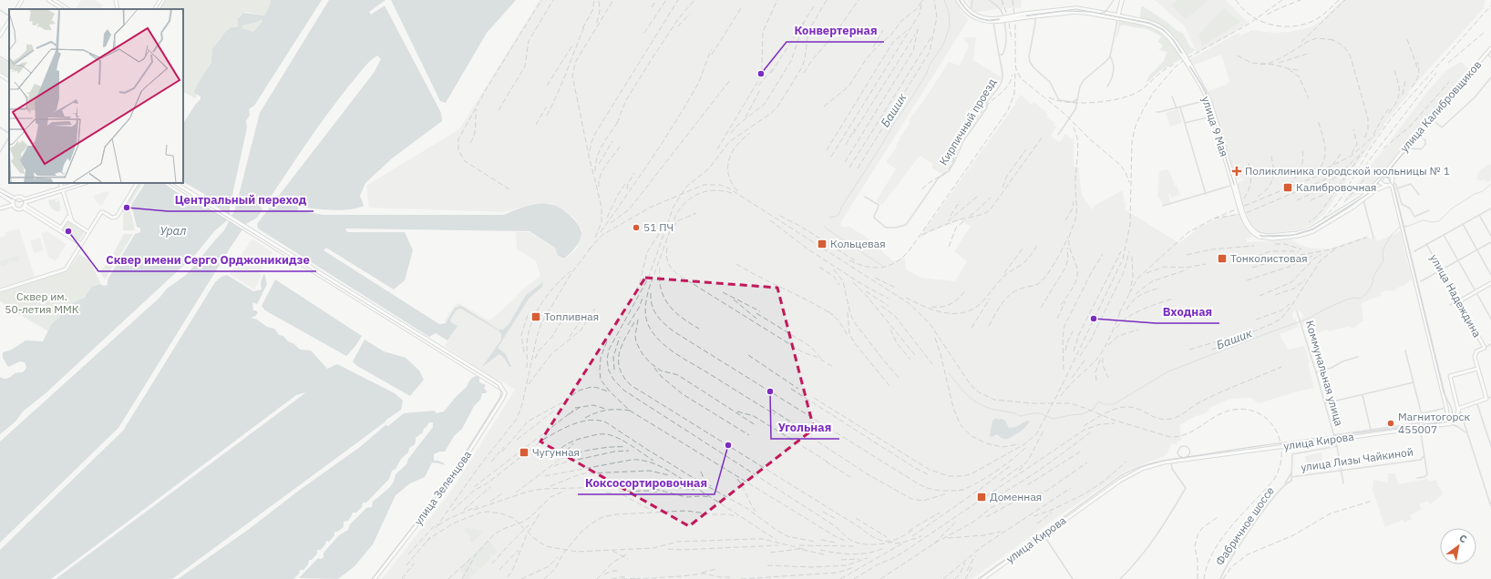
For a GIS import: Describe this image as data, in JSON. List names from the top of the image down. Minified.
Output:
{"streets":{"main road":["улица Калибровщиков","улица 9 Мая","улица Надеждина","улица Кирова","улица Зеленцова"],"street":["Кирпичный проезд","Коммунальная улица","улица Лизы Чайкиной","Фабричное шоссе"]},"crossings":[["улица Калибровщиков","улица 9 Мая"],["Кирпичный проезд","улица 9 Мая"],["Коммунальная улица","улица Кирова"],["Коммунальная улица","улица Лизы Чайкиной"],["улица Лизы Чайкиной","Фабричное шоссе"]],"water":["Башик","Урал"],"parks":["Сквер им. 50-летия ММК"],"places":{"other":["Конвертерная","Центральный переход","51 ПЧ","Сквер имени Серго Орджоникидзе","Входная","Угольная","Магнитогорск 455007","Коксосортировочная"],"health":["Поликлиника городской юольницы № 1"],"transit":["Калибровочная","Кольцевая","Тонколистовая","Топливная","Чугунная","Доменная"]},"north":"top right"}
